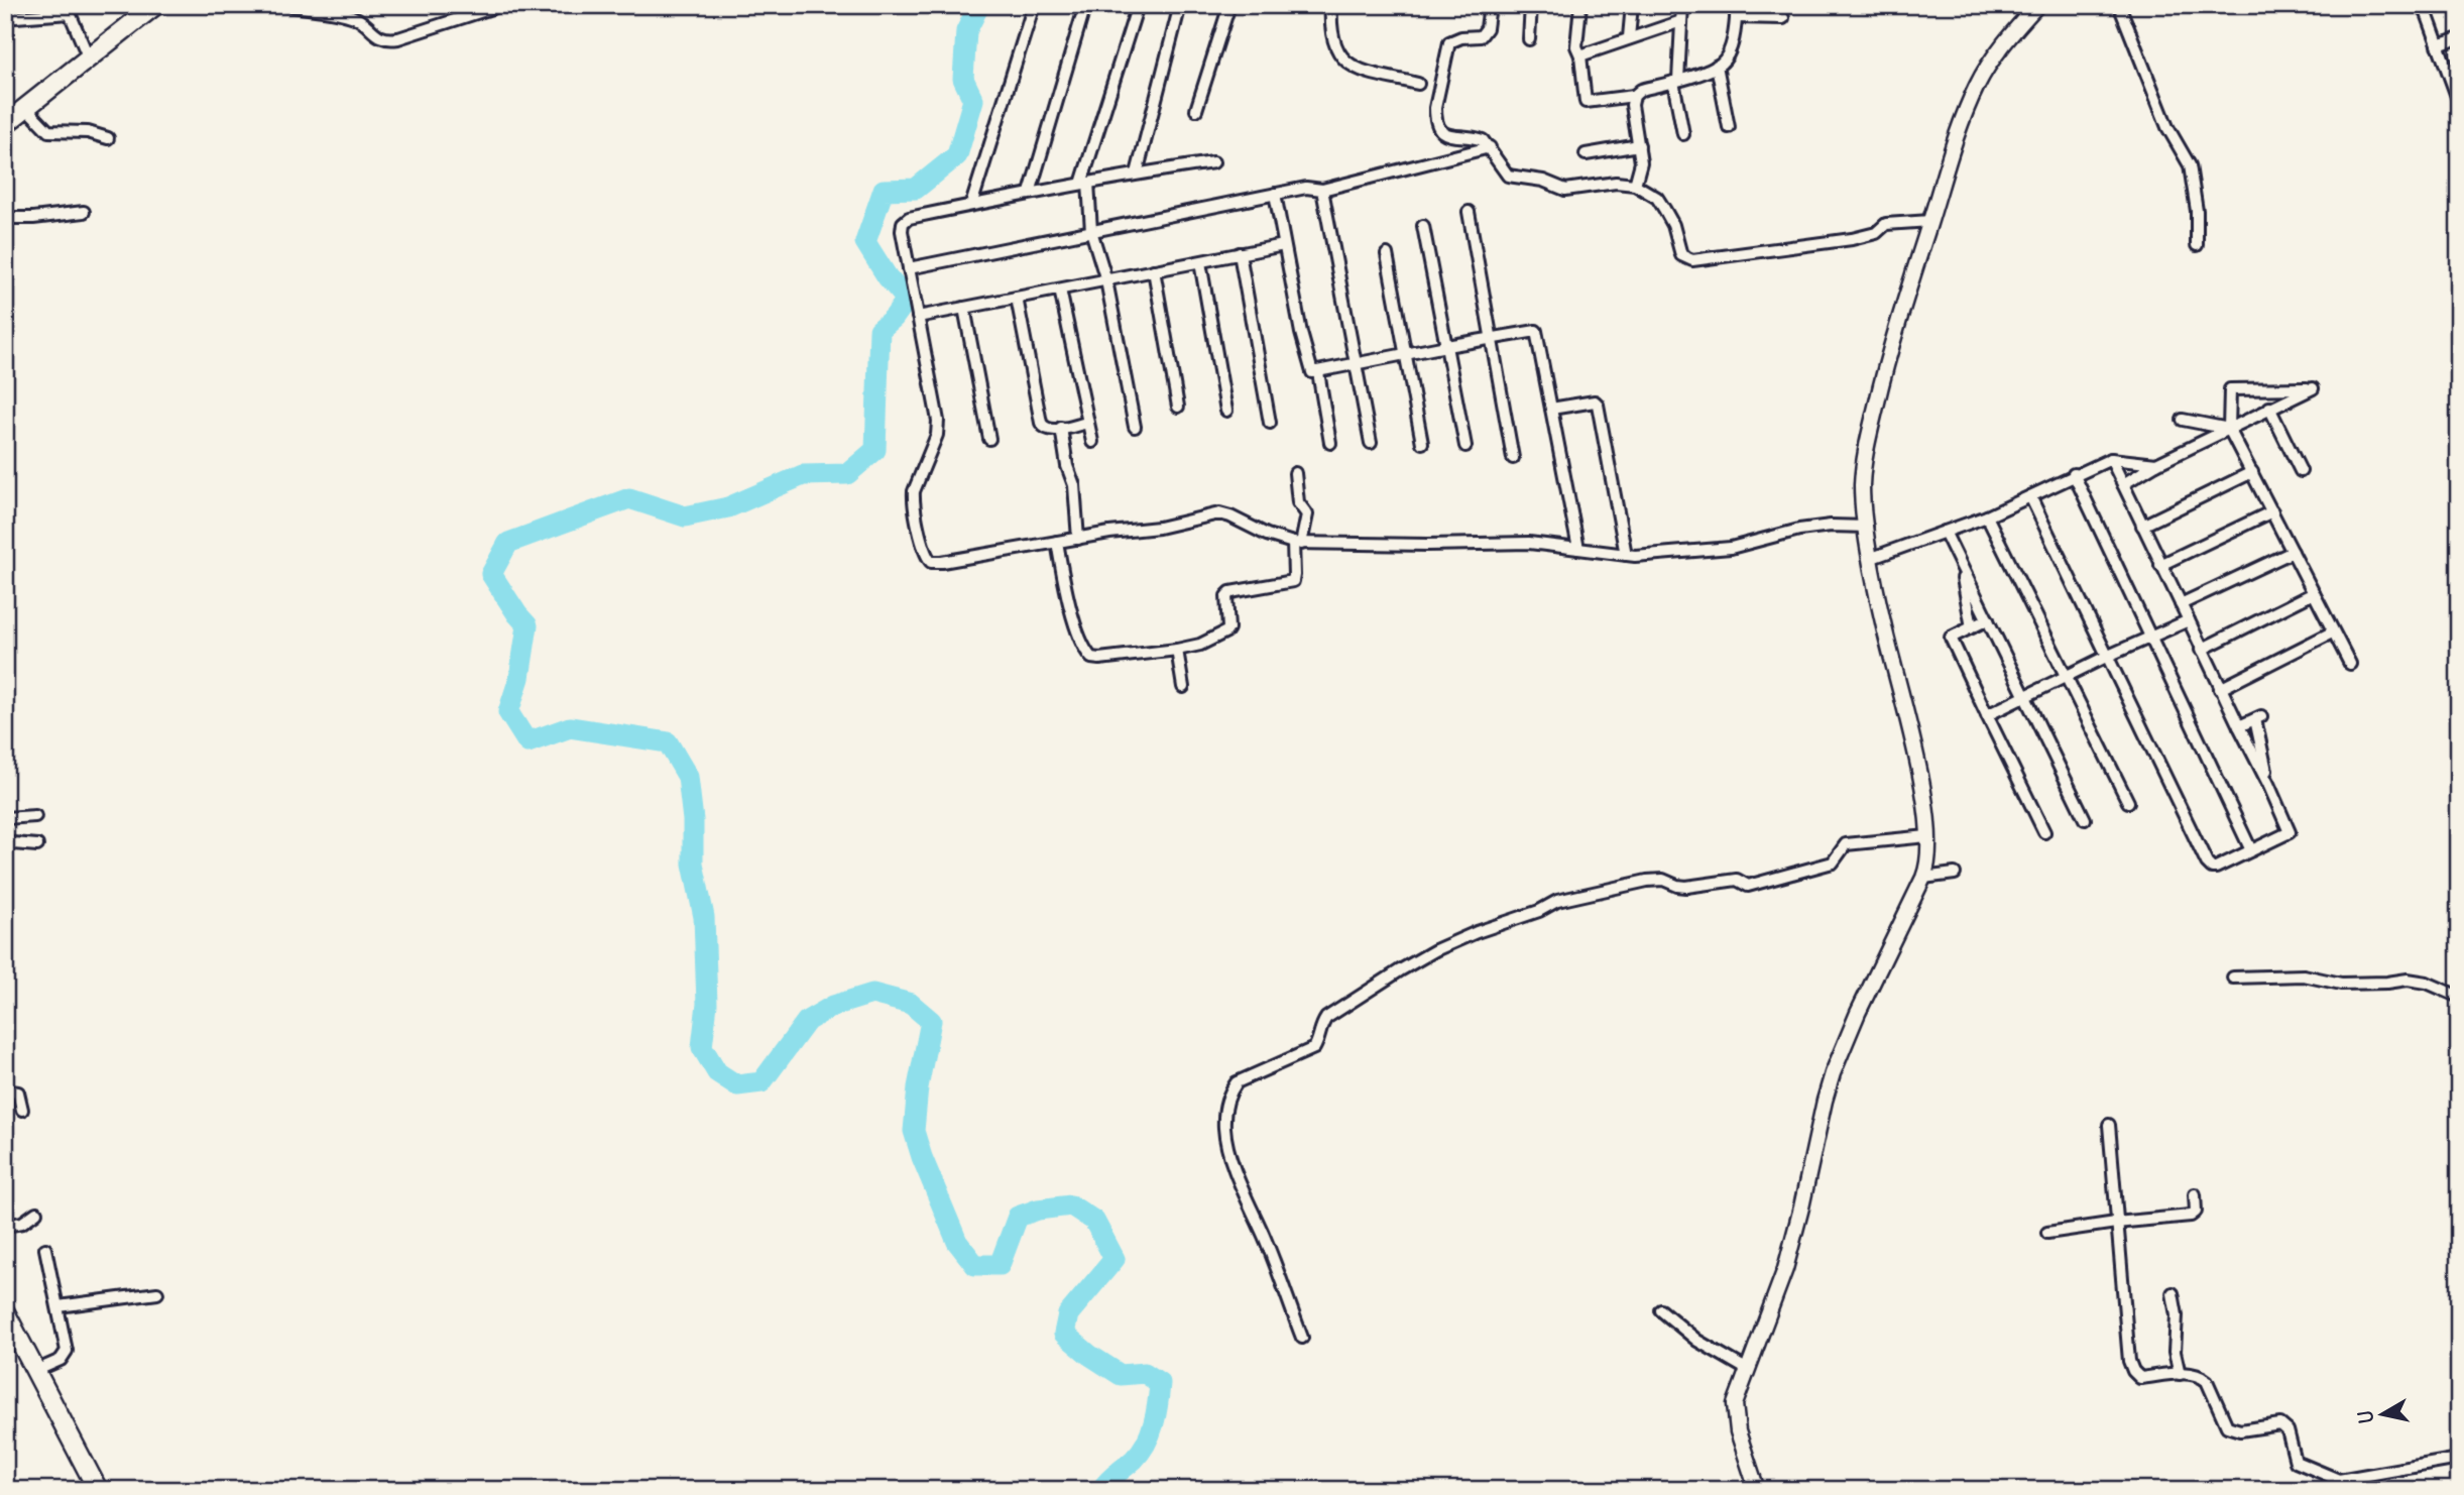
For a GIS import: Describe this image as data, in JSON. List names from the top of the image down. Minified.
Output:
{"north":"left"}
